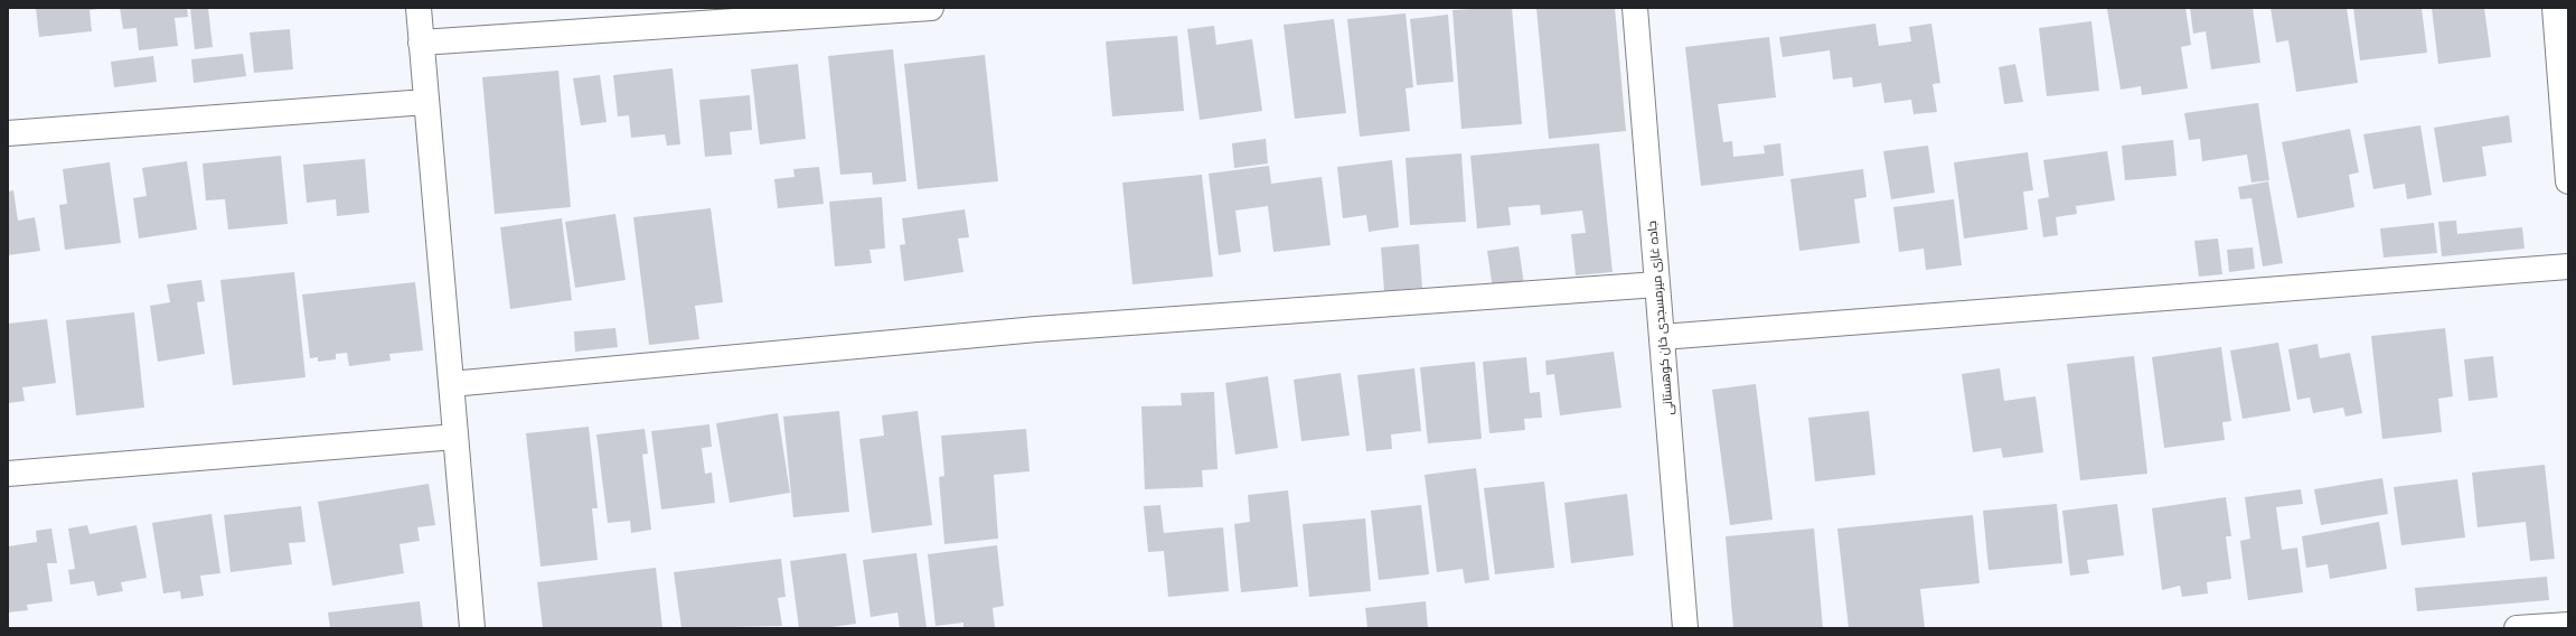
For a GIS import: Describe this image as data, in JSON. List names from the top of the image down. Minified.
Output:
{"streets":{"street":["جاده غازی میرمسجدی خان کوهستانی"]}}
